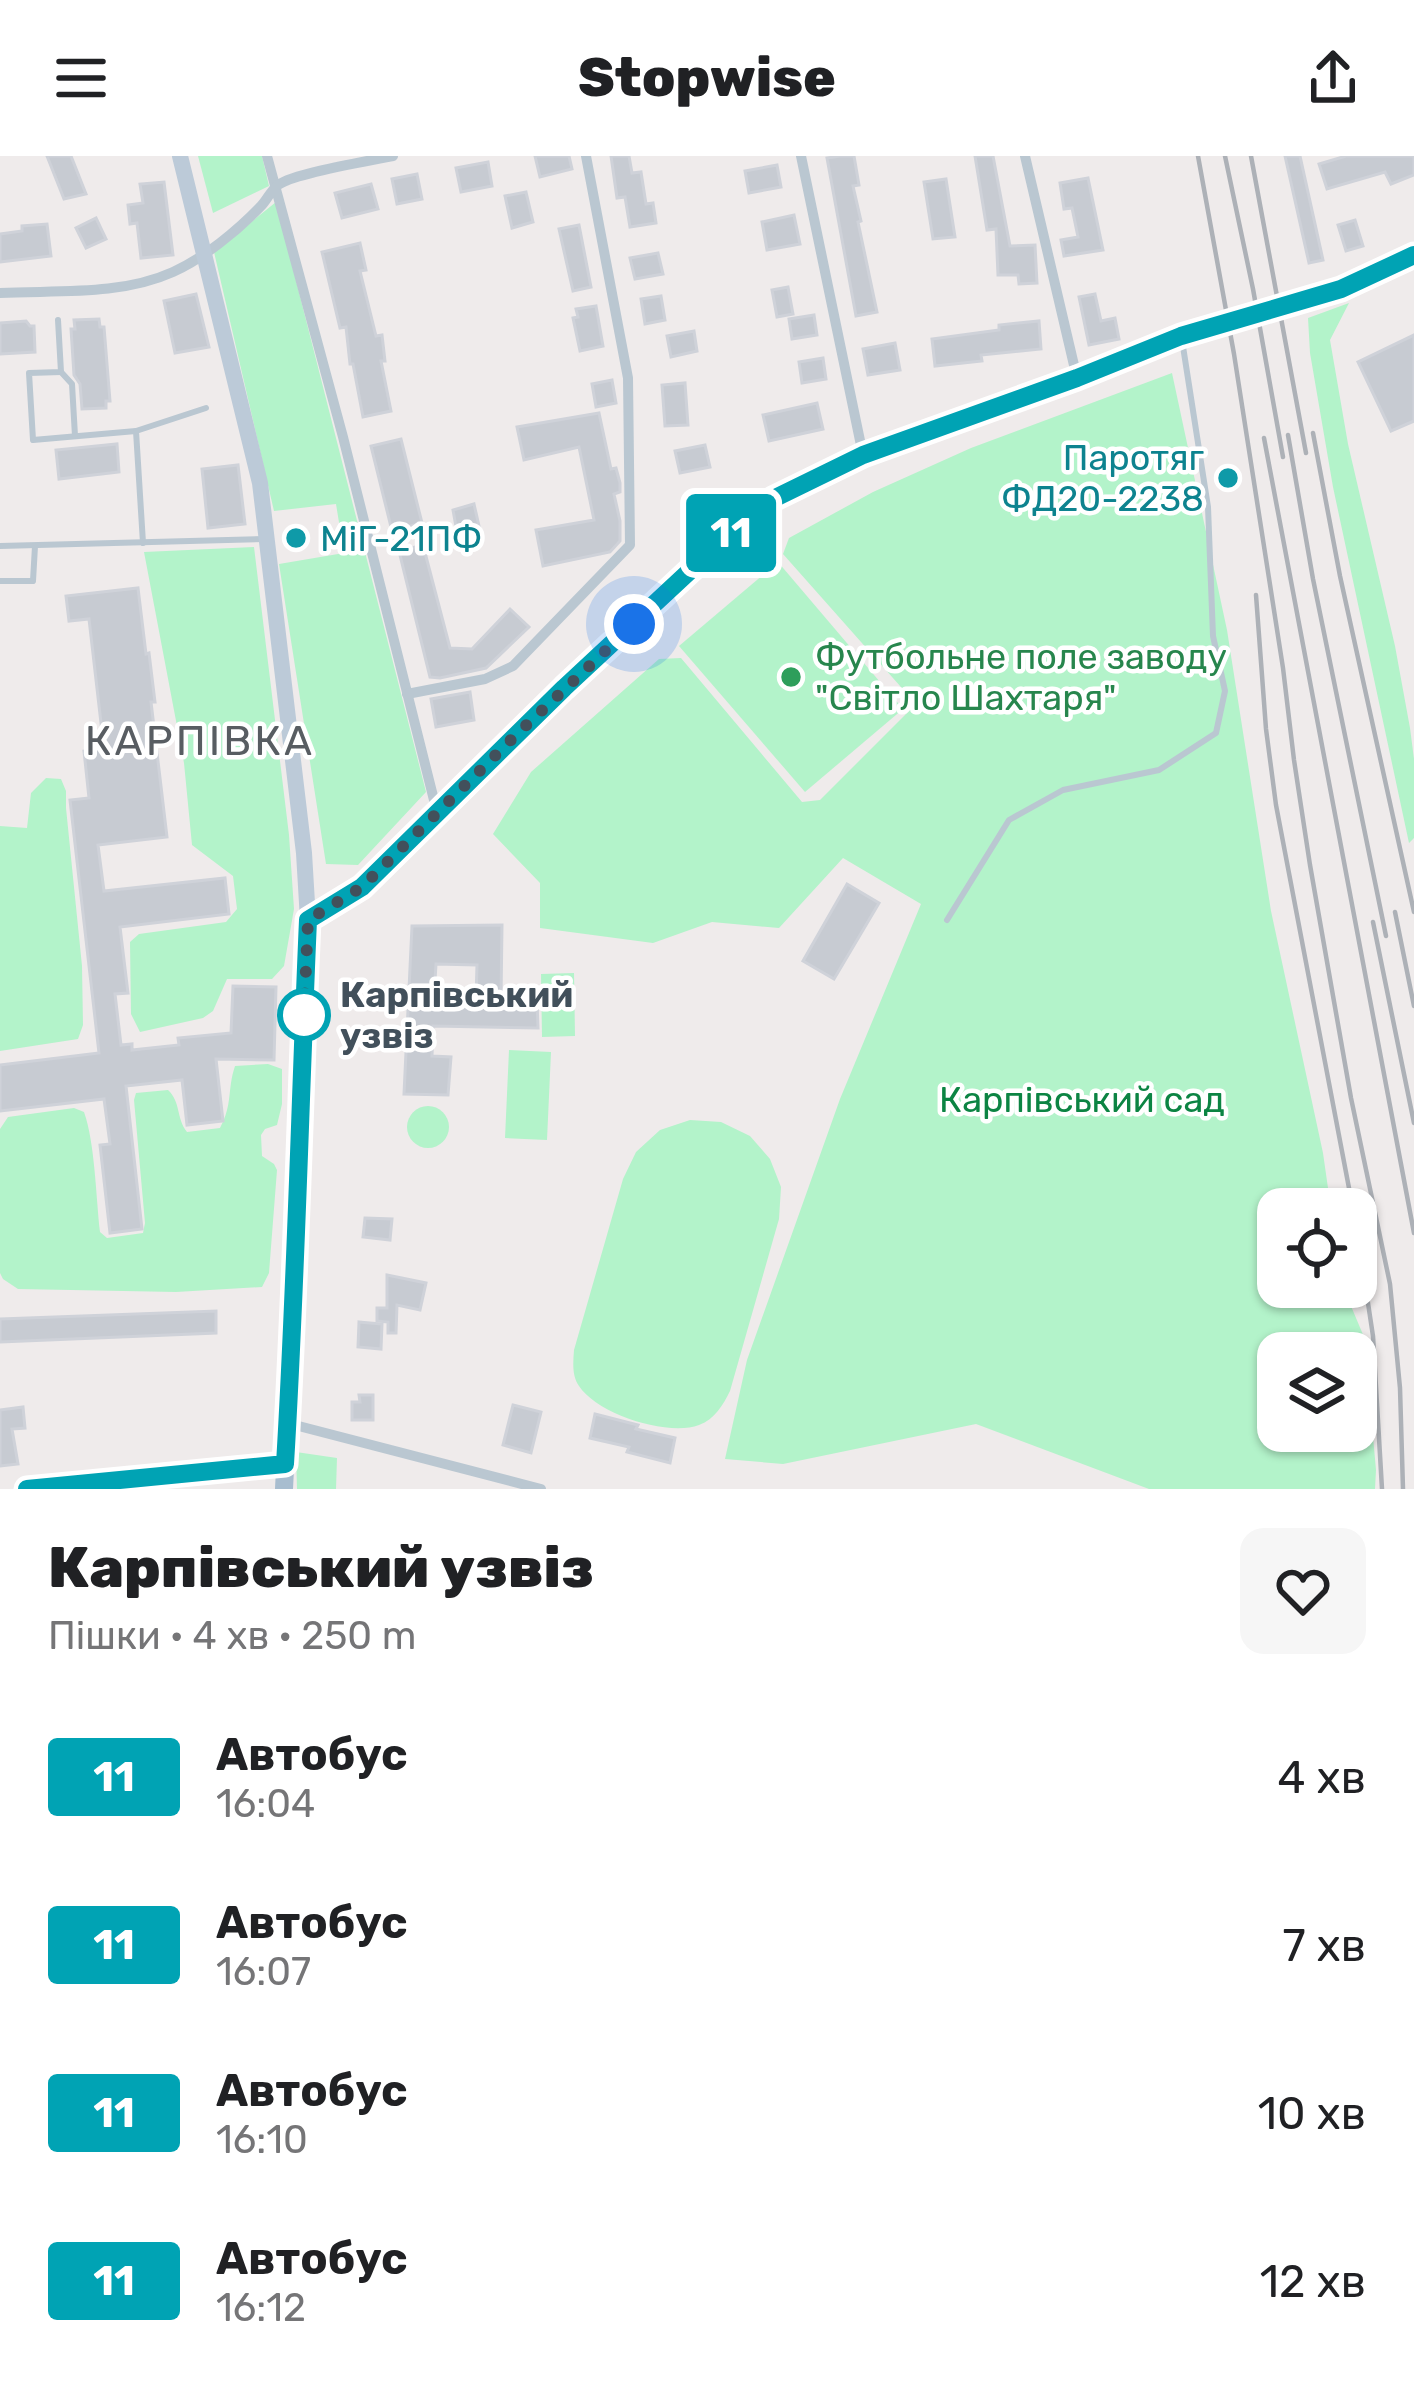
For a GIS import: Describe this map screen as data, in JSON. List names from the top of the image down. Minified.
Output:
{"districts":["КАРПІВКА"],"parks":["Карпівський сад"],"places":["Паротяг ФД20-2238","МіГ-21ПФ","Футбольне поле заводу \"Світло Шахтаря\"","Карпівський узвіз"],"lines":["bus line 11"],"page":{"header":"Stopwise","on_map":"11","heading":["Карпівський узвіз","Пішки · 4 хв · 250 m"],"list":[{"mark":"11","name":"Автобус","note":"16:04","value":"4 хв"},{"mark":"11","name":"Автобус","note":"16:07","value":"7 хв"},{"mark":"11","name":"Автобус","note":"16:10","value":"10 хв"},{"mark":"11","name":"Автобус","note":"16:12","value":"12 хв"}]}}
